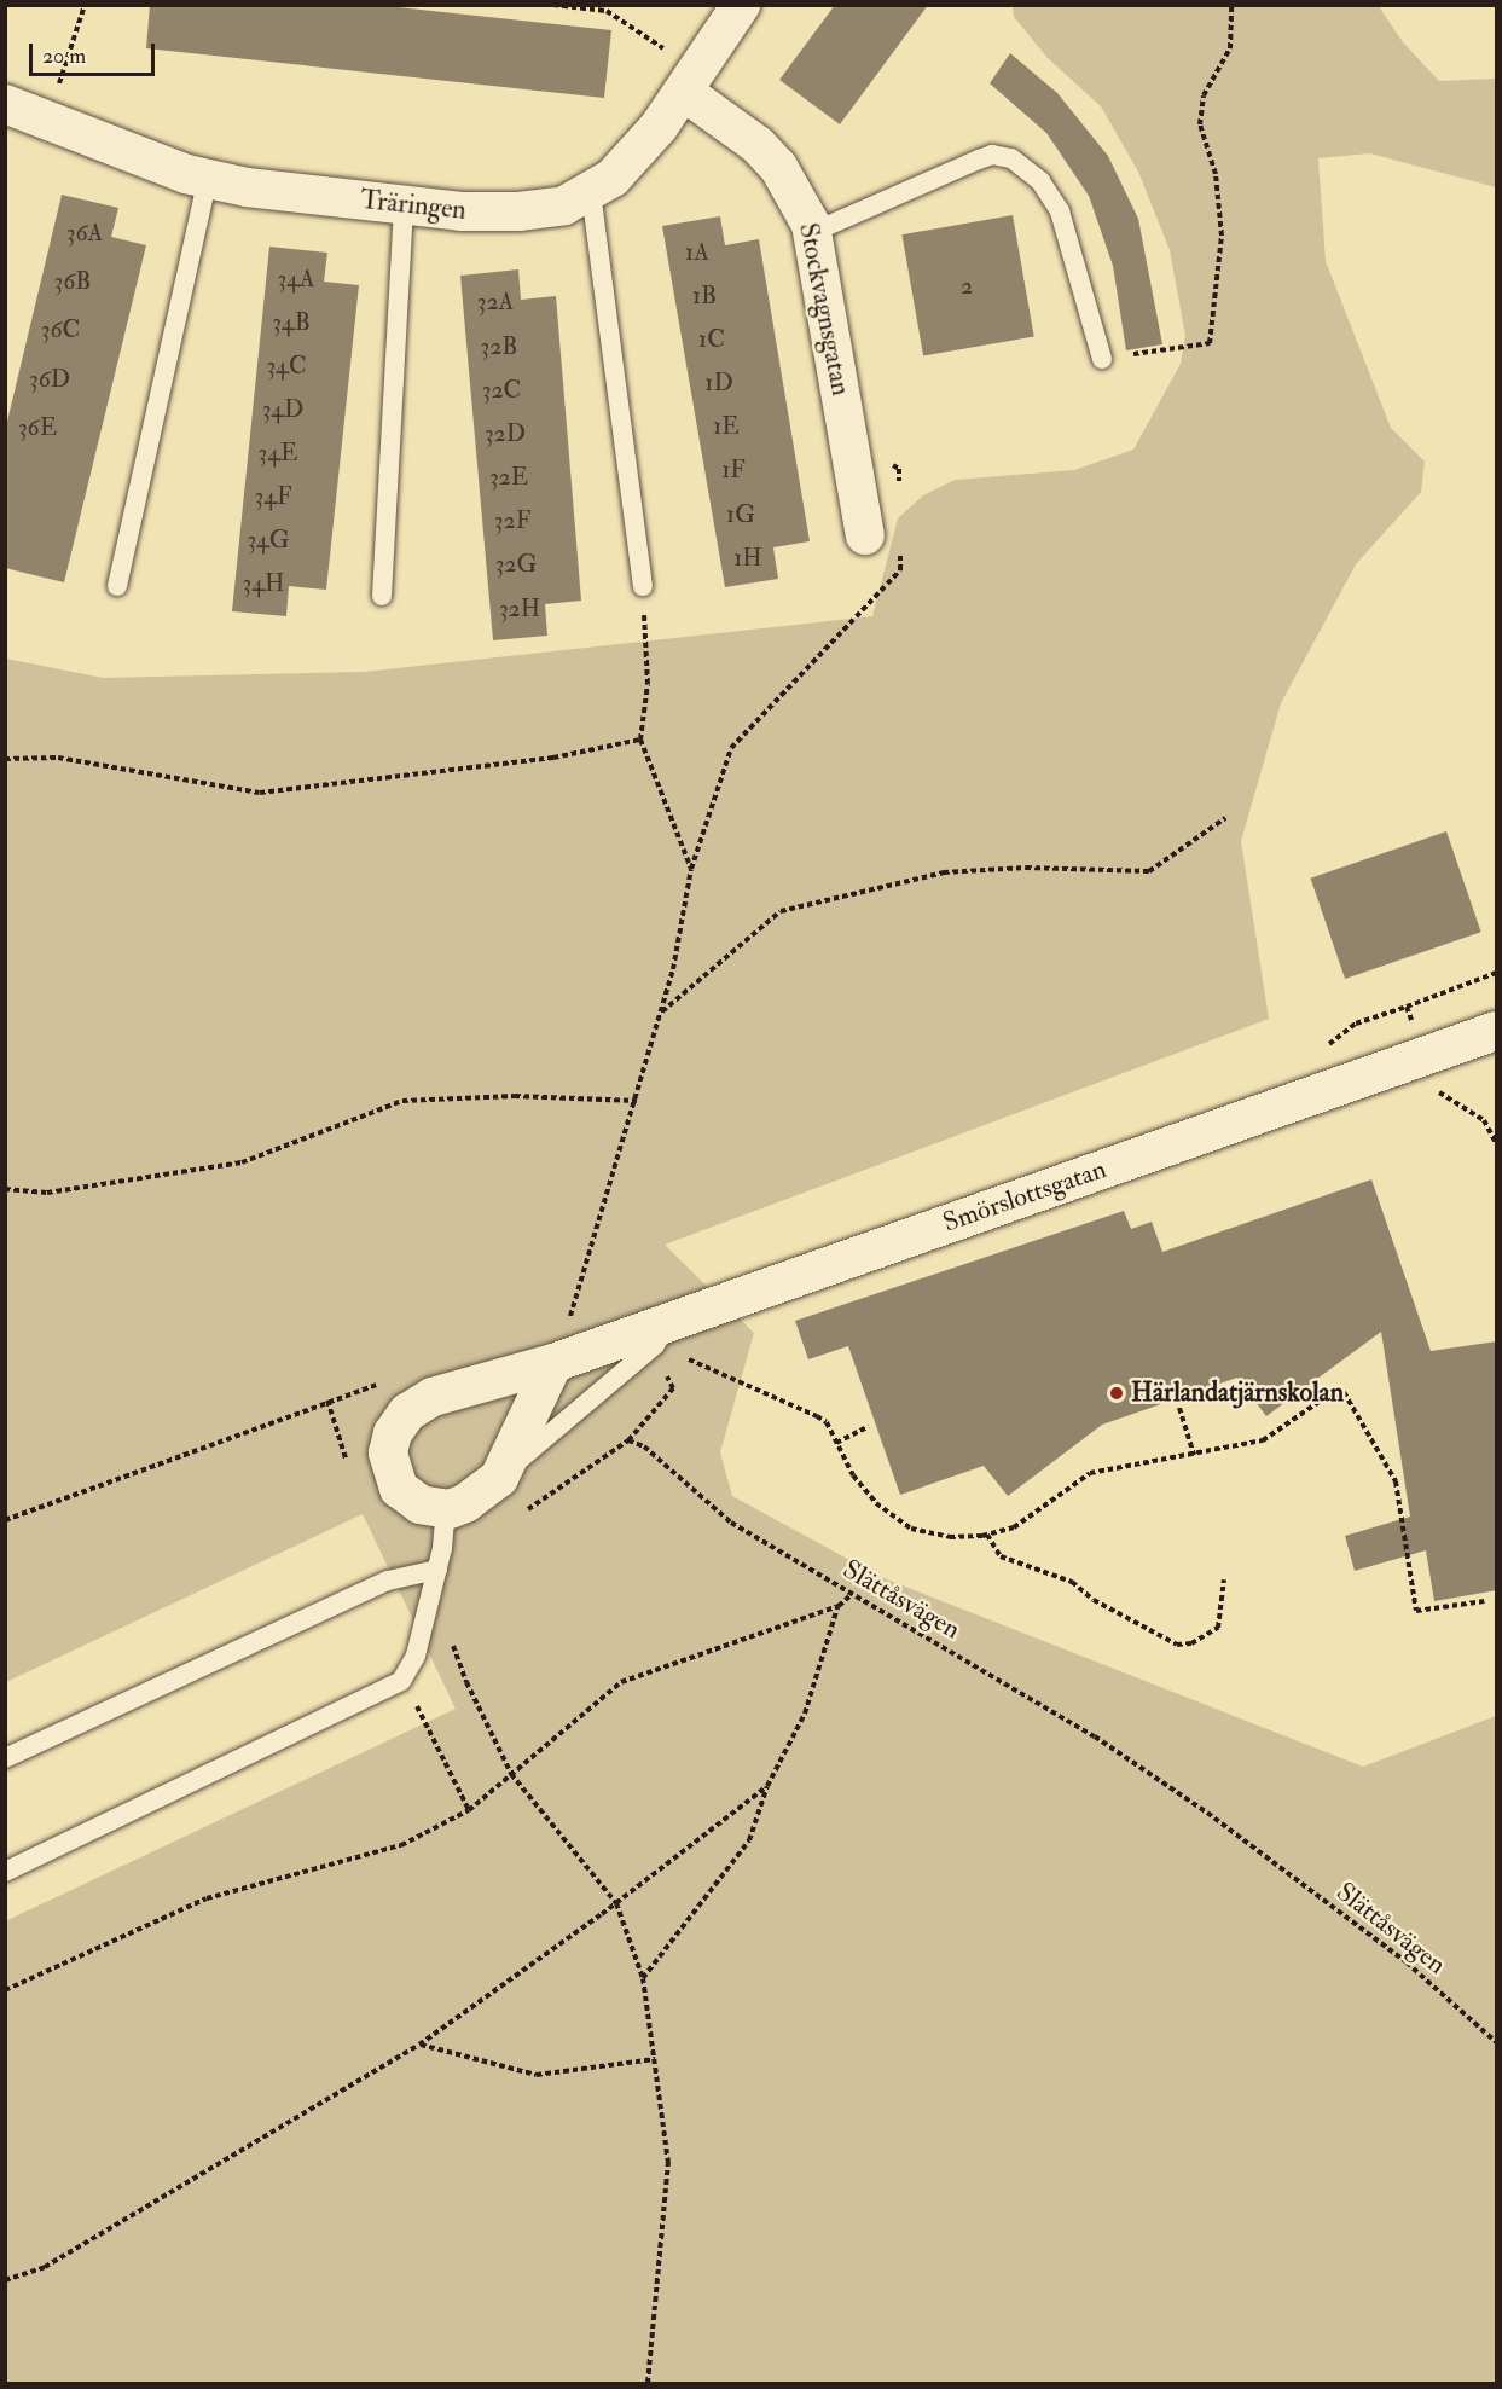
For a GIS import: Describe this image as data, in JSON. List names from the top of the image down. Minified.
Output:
{"streets":{"street":["Träringen","Stockvagnsgatan","Smörslottsgatan"],"path":["Slättåsvägen"]},"crossings":[["Träringen","Stockvagnsgatan"]],"places":["Härlandatjärnskolan"],"house_numbers":["36A","1A","34A","36B","2","1B","32A","34B","36C","1C","32B","34C","36D","1D","32C","34D","1E","36E","32D","34E","1F","32E","34F","1G","32F","34G","1H","32G","34H","32H"],"scale_bar":"20 m"}
